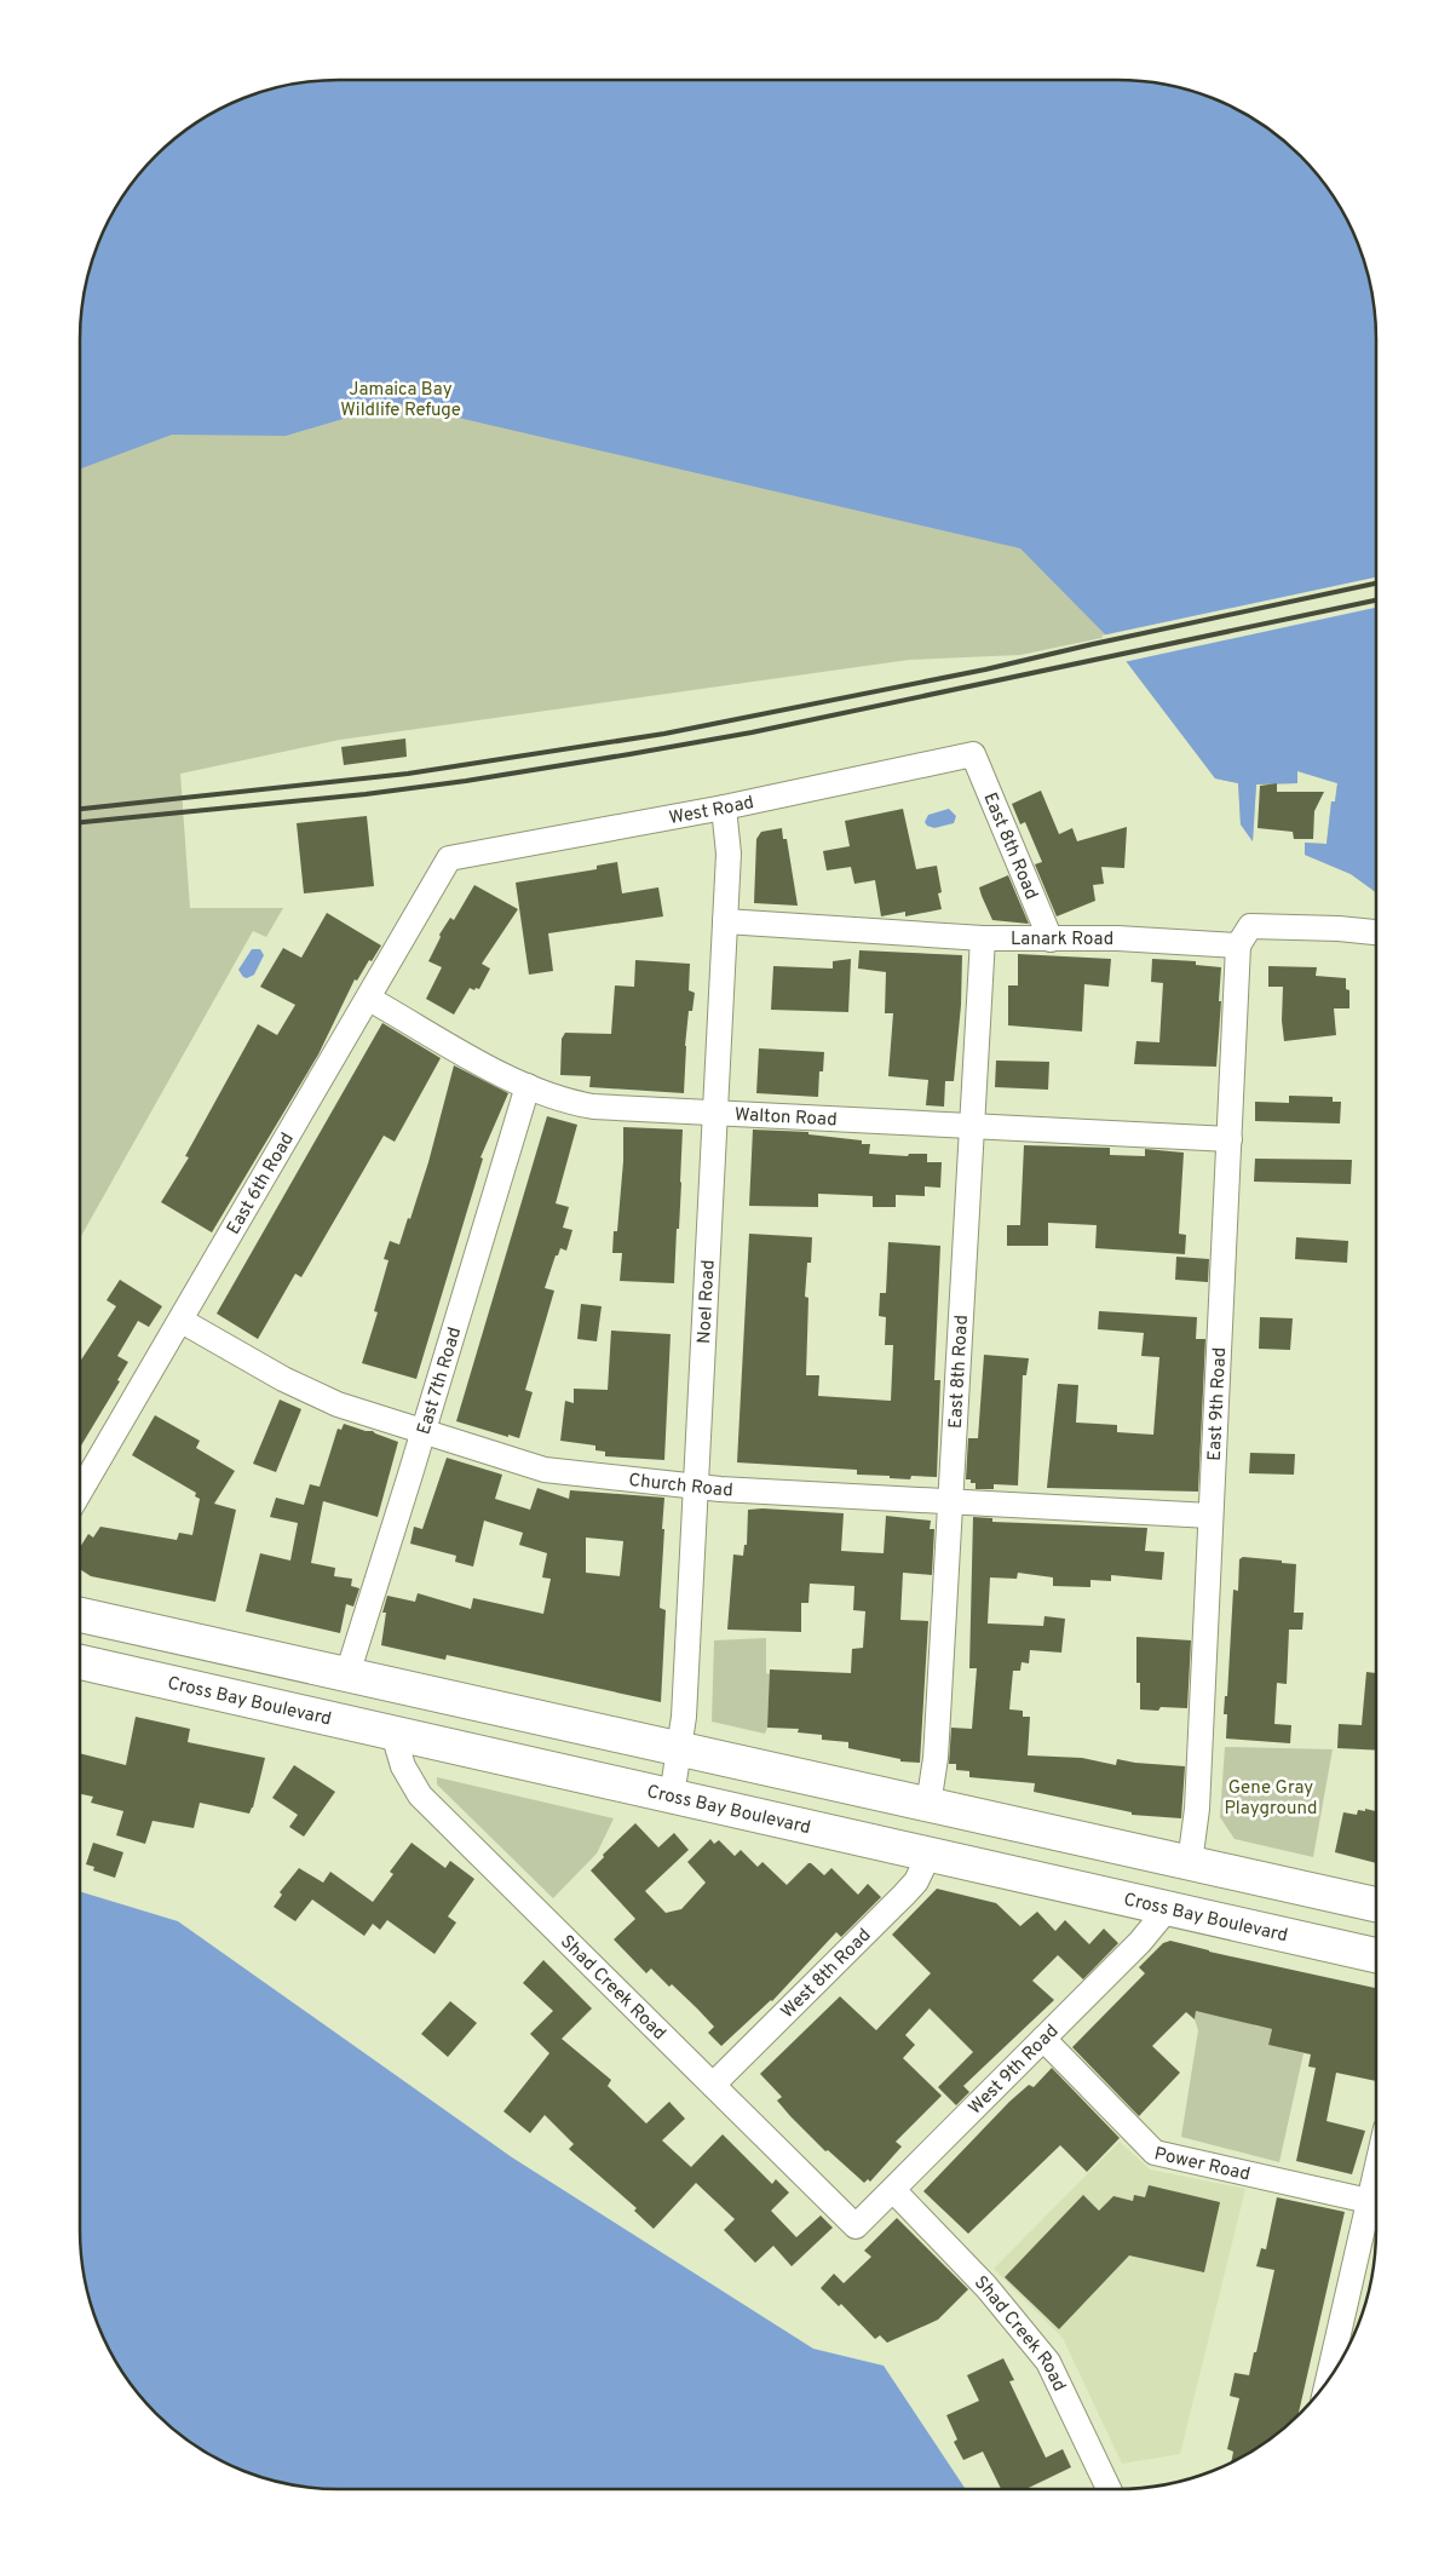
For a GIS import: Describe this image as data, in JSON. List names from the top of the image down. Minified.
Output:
{"streets":{"main road":["Cross Bay Boulevard"],"street":["West Road","East 8th Road","Lanark Road","Walton Road","East 6th Road","Noel Road","East 7th Road","East 9th Road","Church Road","West 8th Road","Shad Creek Road","West 9th Road","Power Road"]},"crossings":[["West Road","East 8th Road"],["West Road","East 6th Road"],["West Road","Noel Road"],["East 8th Road","Lanark Road"],["East 8th Road","Walton Road"],["East 8th Road","Church Road"],["Lanark Road","Noel Road"],["Lanark Road","East 9th Road"],["Walton Road","East 6th Road"],["Walton Road","Noel Road"],["Walton Road","East 7th Road"],["Walton Road","East 9th Road"],["East 6th Road","Church Road"],["Noel Road","Church Road"],["Noel Road","Cross Bay Boulevard"],["East 7th Road","Church Road"],["East 9th Road","Church Road"],["Cross Bay Boulevard","West 8th Road"],["Cross Bay Boulevard","Shad Creek Road"],["Cross Bay Boulevard","West 9th Road"],["West 8th Road","Shad Creek Road"],["Shad Creek Road","West 9th Road"],["West 9th Road","Power Road"]],"parks":["Jamaica Bay Wildlife Refuge","Gene Gray Playground"]}
